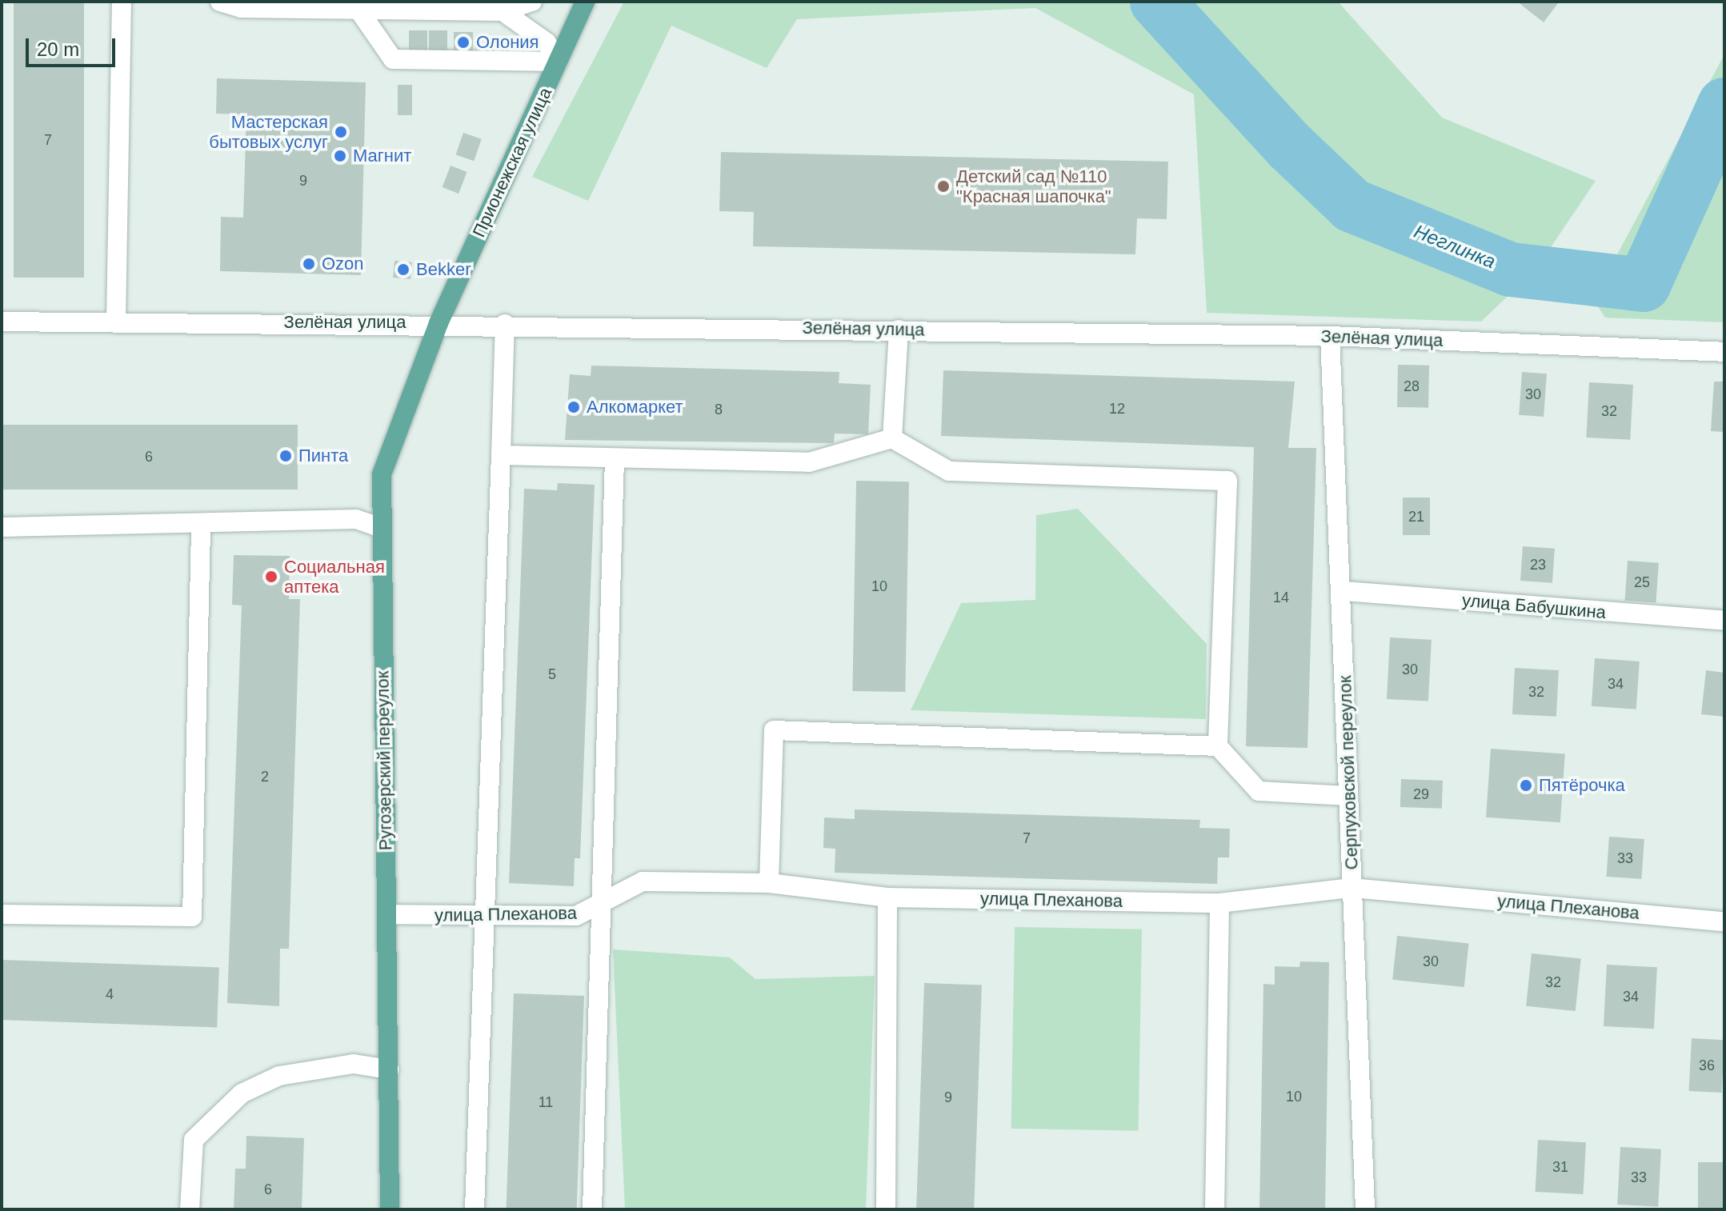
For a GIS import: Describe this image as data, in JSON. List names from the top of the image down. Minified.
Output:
{"streets":{"main road":["Прионежская улица","Ругозерский переулок"],"street":["Зелёная улица","улица Бабушкина","Серпуховской переулок","улица Плеханова"]},"crossings":[["Прионежская улица","Зелёная улица"],["Прионежская улица","Ругозерский переулок"],["Зелёная улица","Ругозерский переулок"],["Зелёная улица","Серпуховской переулок"],["улица Бабушкина","Серпуховской переулок"],["Ругозерский переулок","улица Плеханова"],["Серпуховской переулок","улица Плеханова"]],"water":["Неглинка"],"places":["Олония","Мастерская бытовых услуг","Магнит","Детский сад №110 \"Красная шапочка\"","Ozon","Bekker","Алкомаркет","Пинта","Социальная аптека","Пятёрочка"],"house_numbers":["7","9","28","30","12","8","32","6","21","23","25","10","14","30","5","34","32","2","29","7","33","30","32","4","34","36","10","9","11","31","33","6"],"scale_bar":"20 m"}
